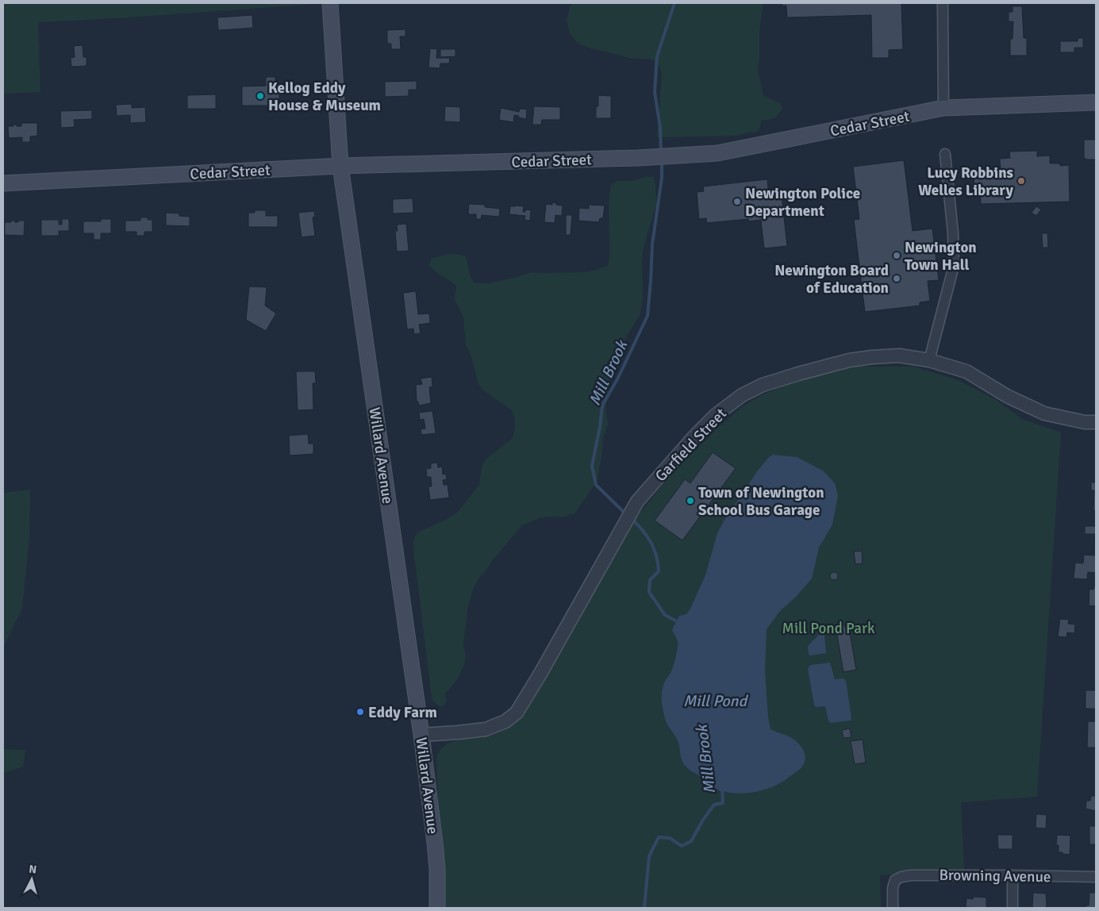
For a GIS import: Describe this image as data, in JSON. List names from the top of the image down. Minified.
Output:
{"streets":{"main road":["Cedar Street","Willard Avenue"],"street":["Garfield Street","Browning Avenue"]},"crossings":[["Cedar Street","Willard Avenue"],["Garfield Street","Willard Avenue"]],"water":["Mill Brook","Mill Pond"],"parks":["Mill Pond Park"],"places":["Kellog Eddy House & Museum","Lucy Robbins Welles Library","Newington Police Department","Newington Town Hall","Newington Board of Education","Town of Newington School Bus Garage","Eddy Farm"],"north":"top"}
